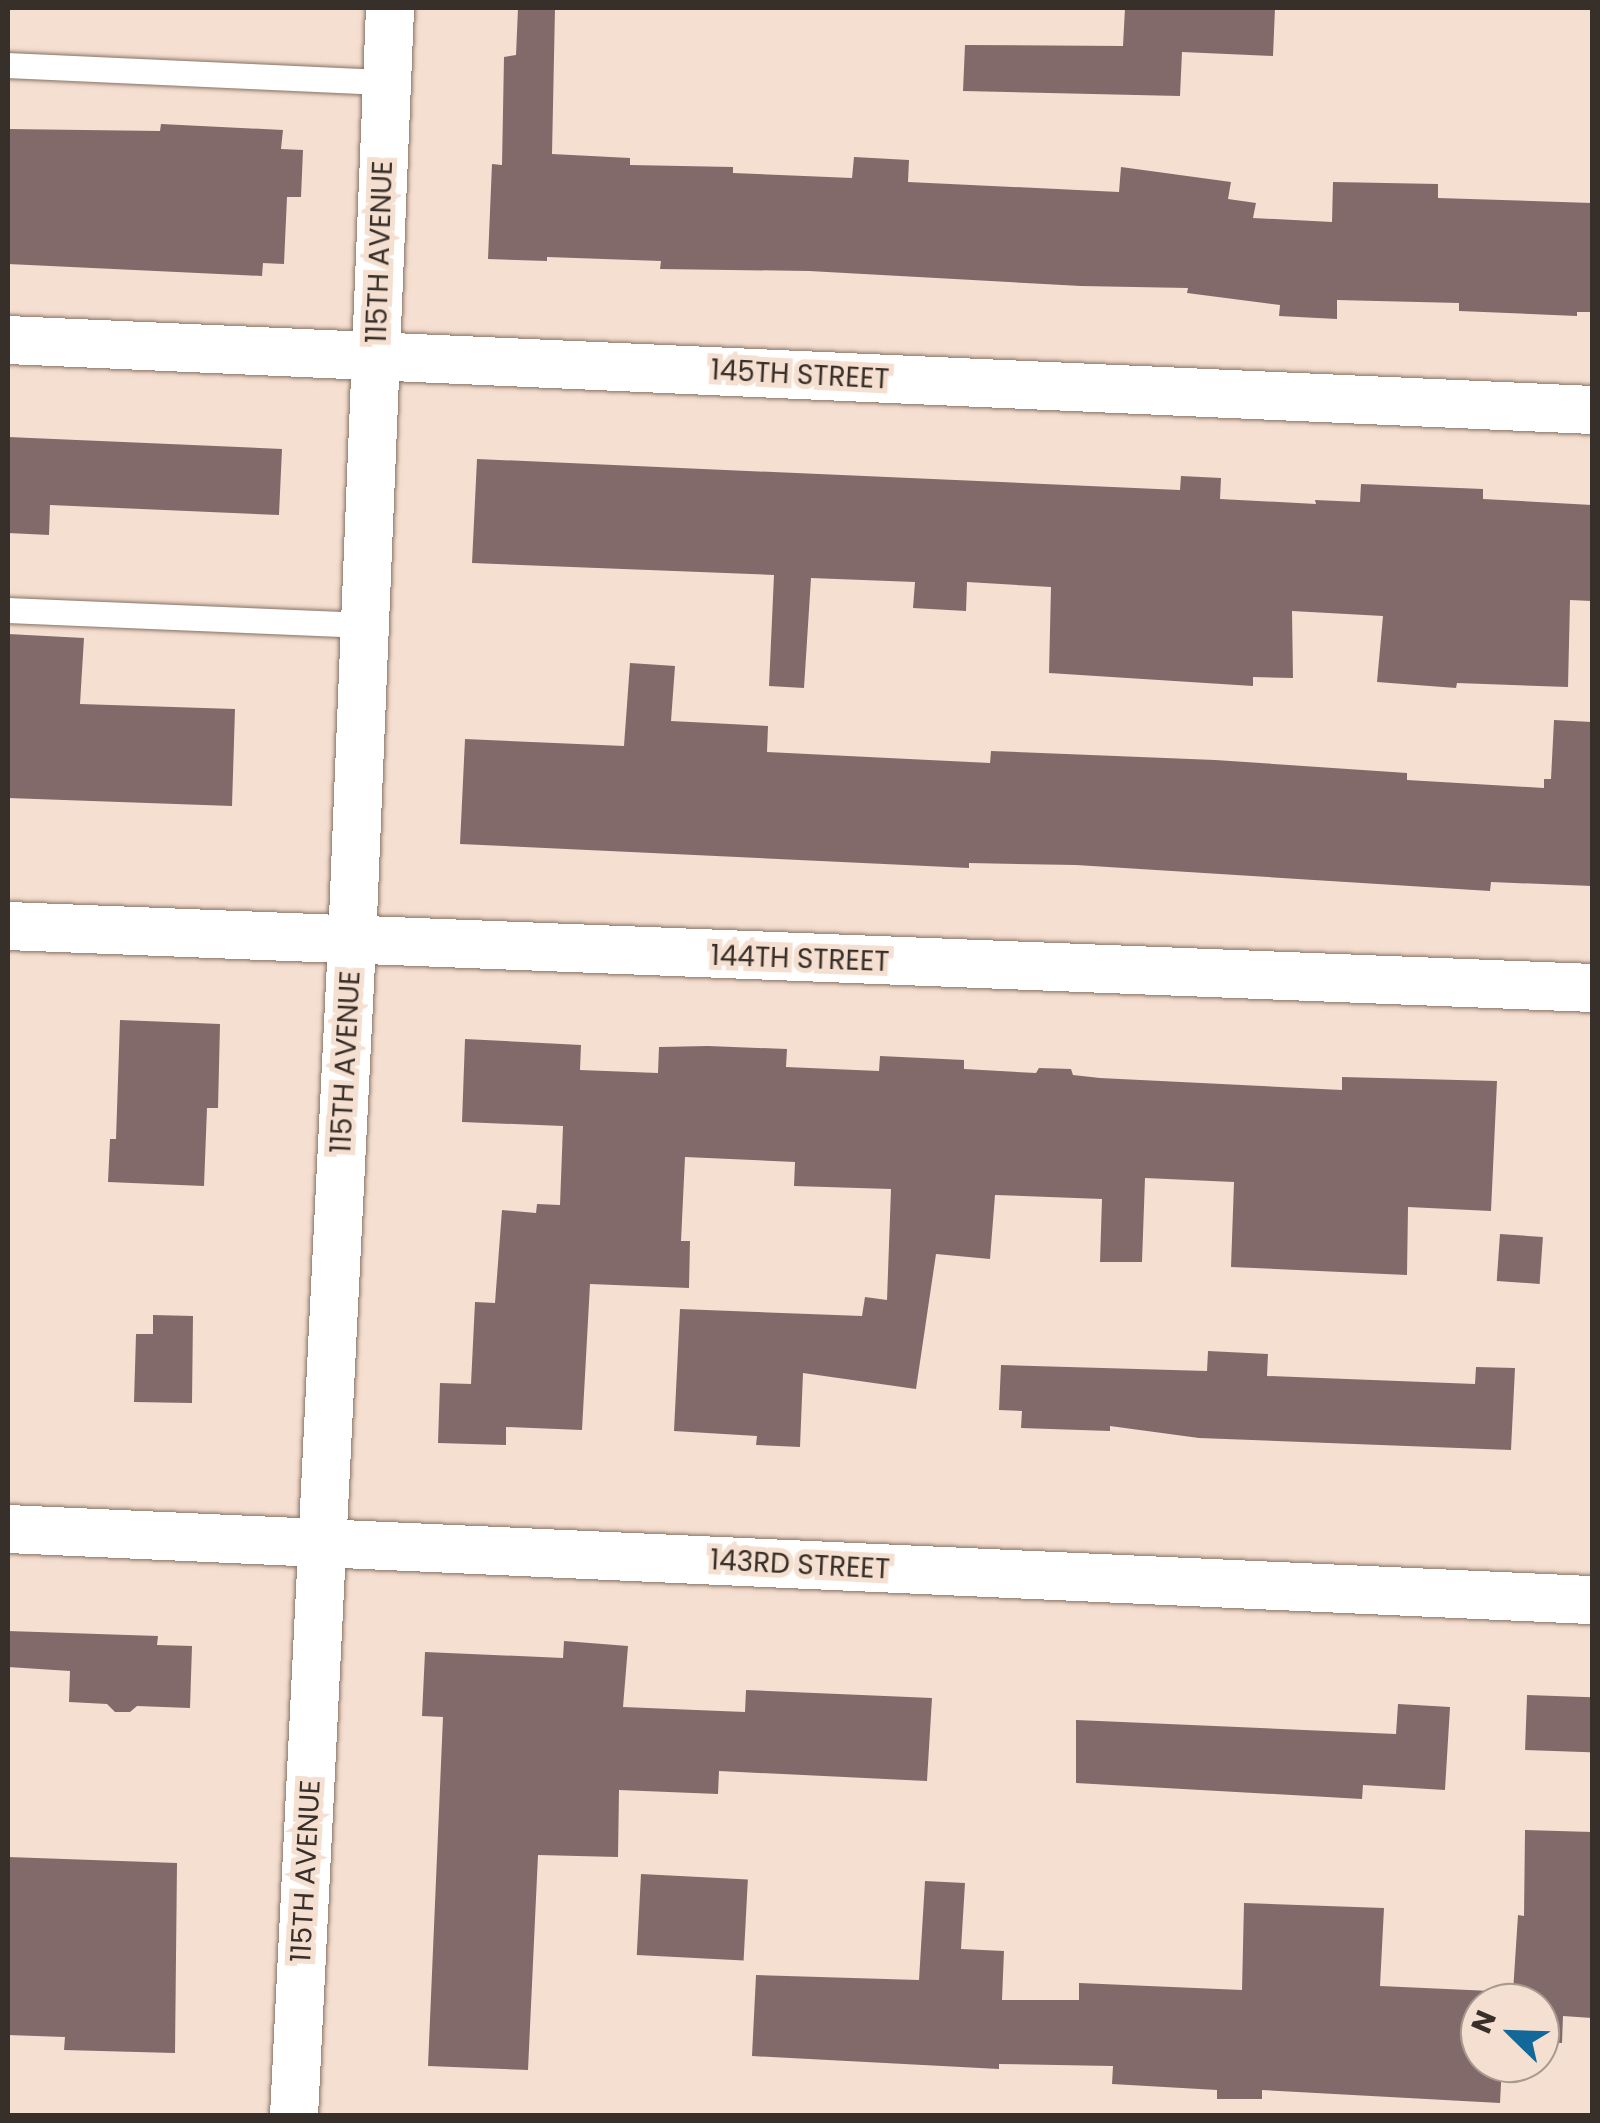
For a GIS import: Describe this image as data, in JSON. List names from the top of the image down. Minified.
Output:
{"streets":{"street":["115TH AVENUE","145TH STREET","144TH STREET","143RD STREET"]},"crossings":[["115TH AVENUE","145TH STREET"],["115TH AVENUE","144TH STREET"],["115TH AVENUE","143RD STREET"]],"north":"top left"}
